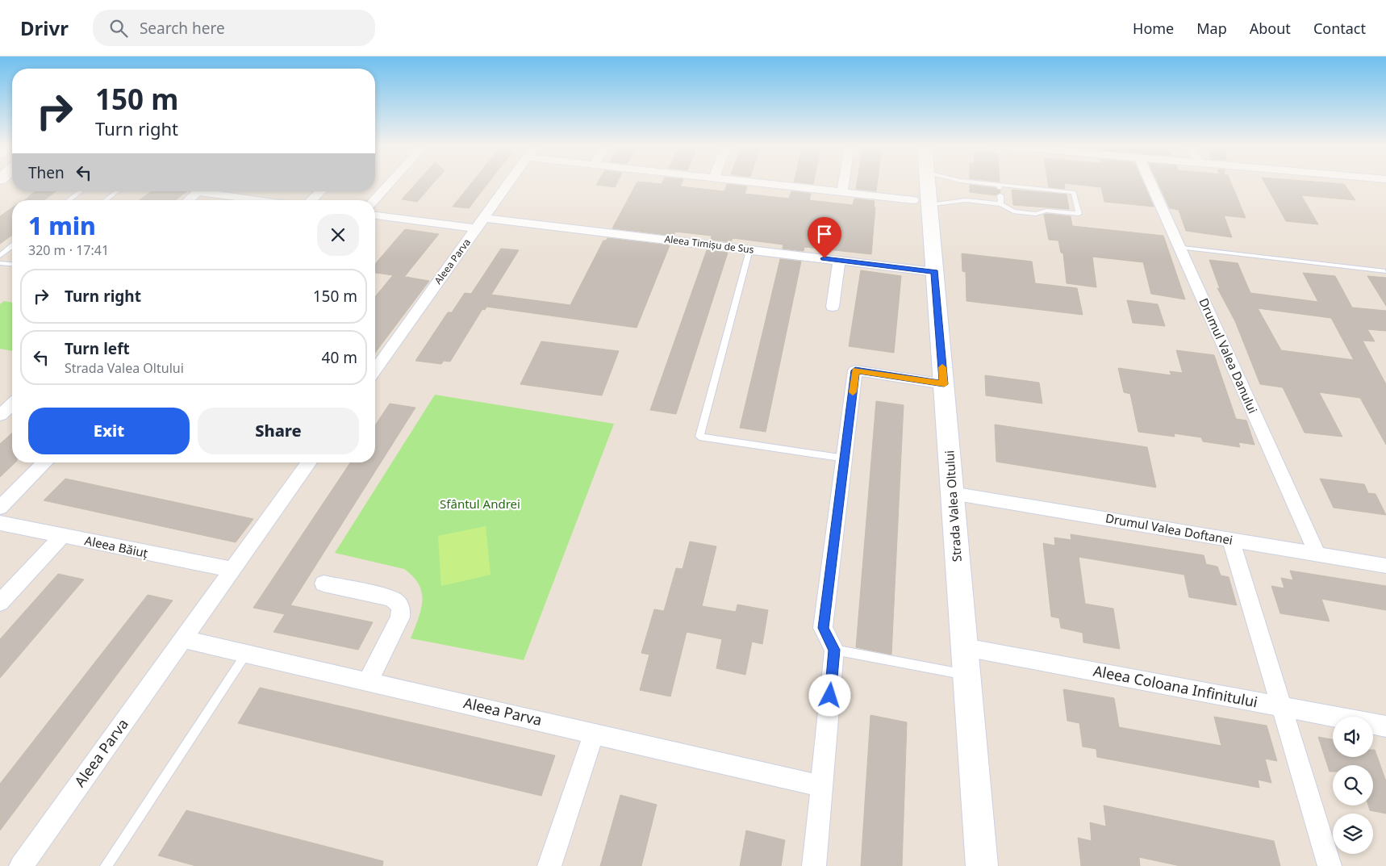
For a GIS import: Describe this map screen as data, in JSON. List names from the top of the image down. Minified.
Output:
{"streets":{"main road":["Strada Valea Oltului"],"street":["Aleea Timișu de Sus","Aleea Parva","Drumul Valea Danului","Drumul Valea Doftanei","Aleea Băiuț","Aleea Coloana Infinitului"]},"crossings":[["Aleea Timișu de Sus","Aleea Parva"],["Aleea Timișu de Sus","Strada Valea Oltului"],["Aleea Parva","Aleea Băiuț"],["Drumul Valea Danului","Drumul Valea Doftanei"],["Strada Valea Oltului","Drumul Valea Doftanei"],["Strada Valea Oltului","Aleea Coloana Infinitului"]],"parks":["Sfântul Andrei"],"page":{"header":"Drivr","search":"Search here","nav":["Home","Map","About","Contact"],"turn":["150 m","Turn right"],"then":"Then","heading":["1 min","320 m · 17:41"],"list":[{"name":"Turn right","value":"150 m"},{"name":"Turn left","note":"Strada Valea Oltului","value":"40 m"}],"buttons":["Exit","Share"]}}
